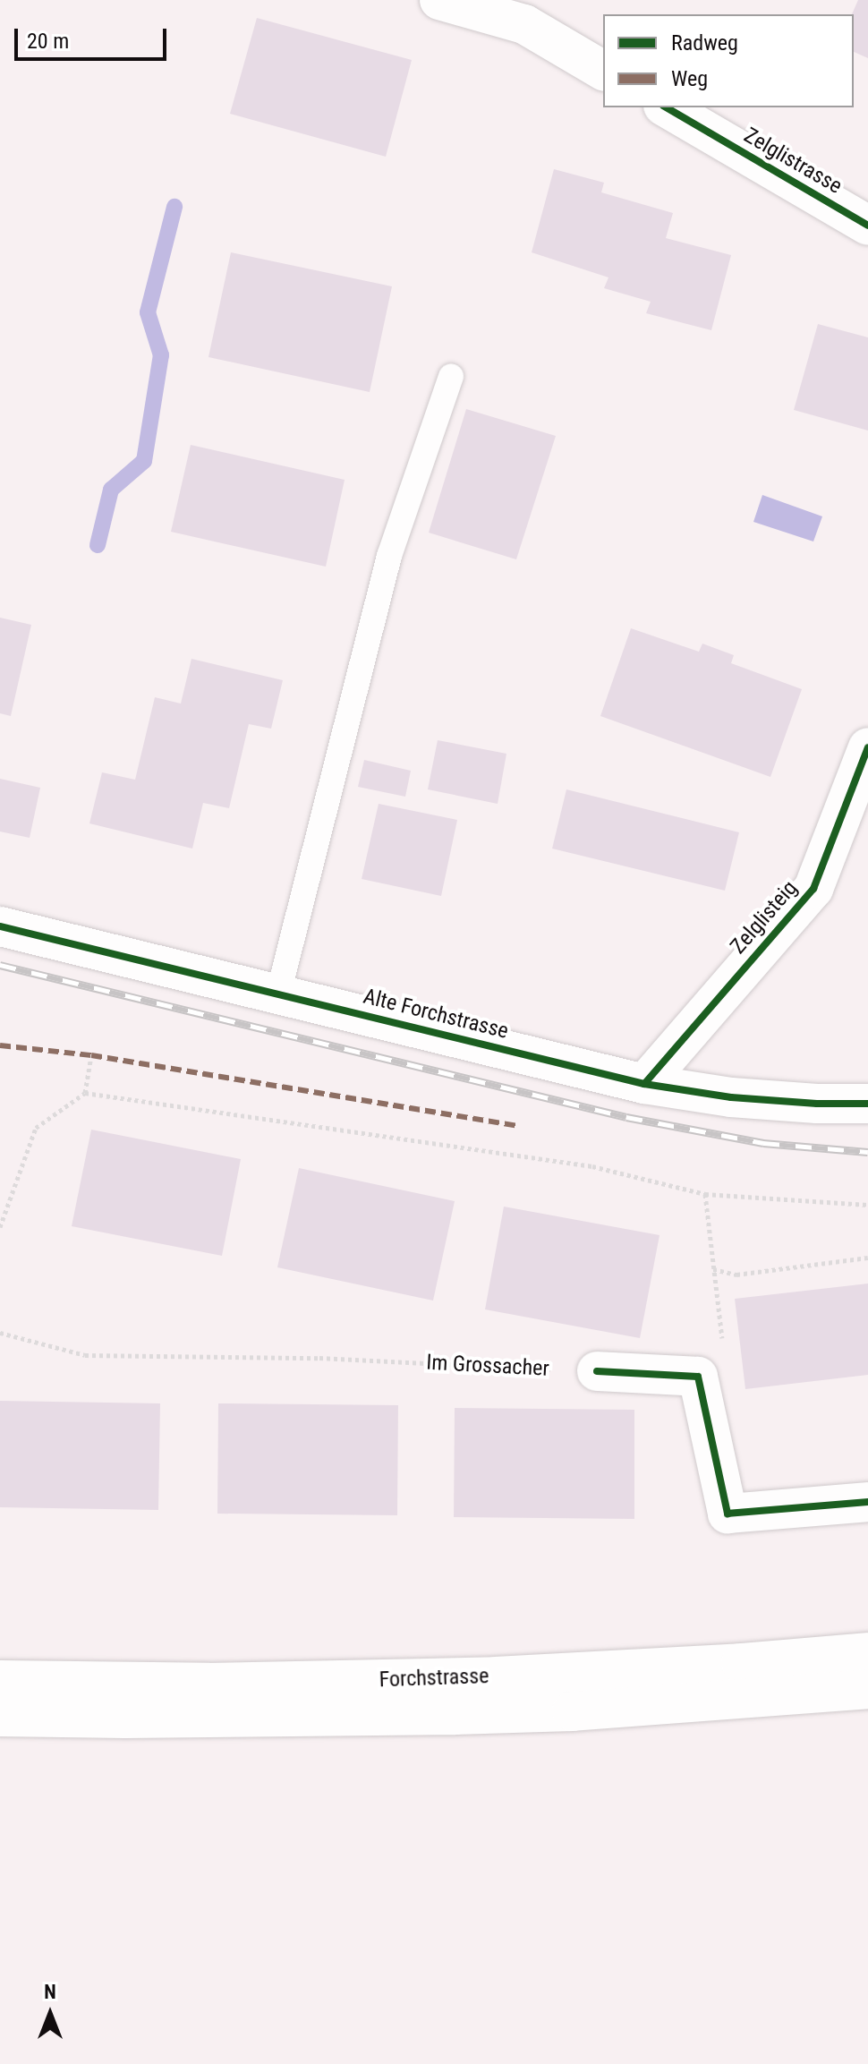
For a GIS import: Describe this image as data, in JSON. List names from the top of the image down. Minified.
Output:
{"streets":{"main road":["Zelglistrasse","Zelglisteig","Alte Forchstrasse","Forchstrasse"],"path":["Im Grossacher"]},"crossings":[["Zelglisteig","Alte Forchstrasse"]],"legend":["Radweg","Weg"],"scale_bar":"20 m","north":"top"}
